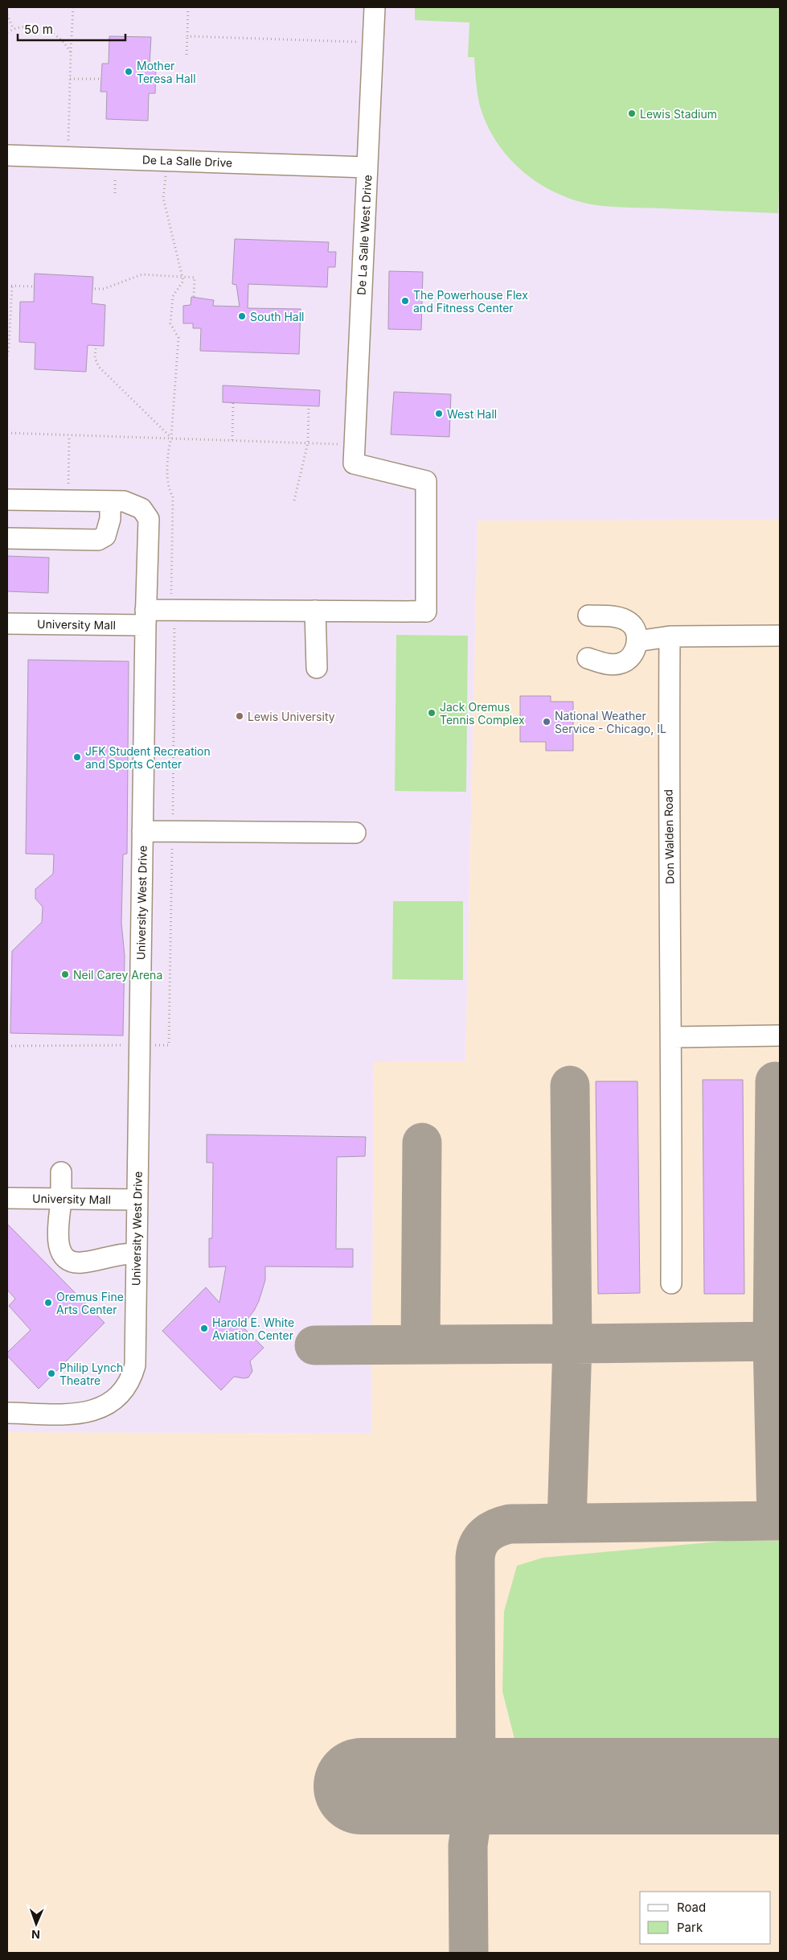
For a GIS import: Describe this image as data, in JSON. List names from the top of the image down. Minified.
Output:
{"streets":{"street":["De La Salle Drive","De La Salle West Drive","University Mall","Don Walden Road","University West Drive"]},"crossings":[["De La Salle Drive","De La Salle West Drive"],["De La Salle West Drive","University Mall"],["University Mall","University West Drive"]],"places":["Mother Teresa Hall","Lewis Stadium","The Powerhouse Flex and Fitness Center","South Hall","West Hall","Jack Oremus Tennis Complex","Lewis University","National Weather Service - Chicago, IL","JFK Student Recreation and Sports Center","Neil Carey Arena","Oremus Fine Arts Center","Harold E. White Aviation Center","Philip Lynch Theatre"],"legend":["Road","Park"],"scale_bar":"50 m","north":"bottom"}
